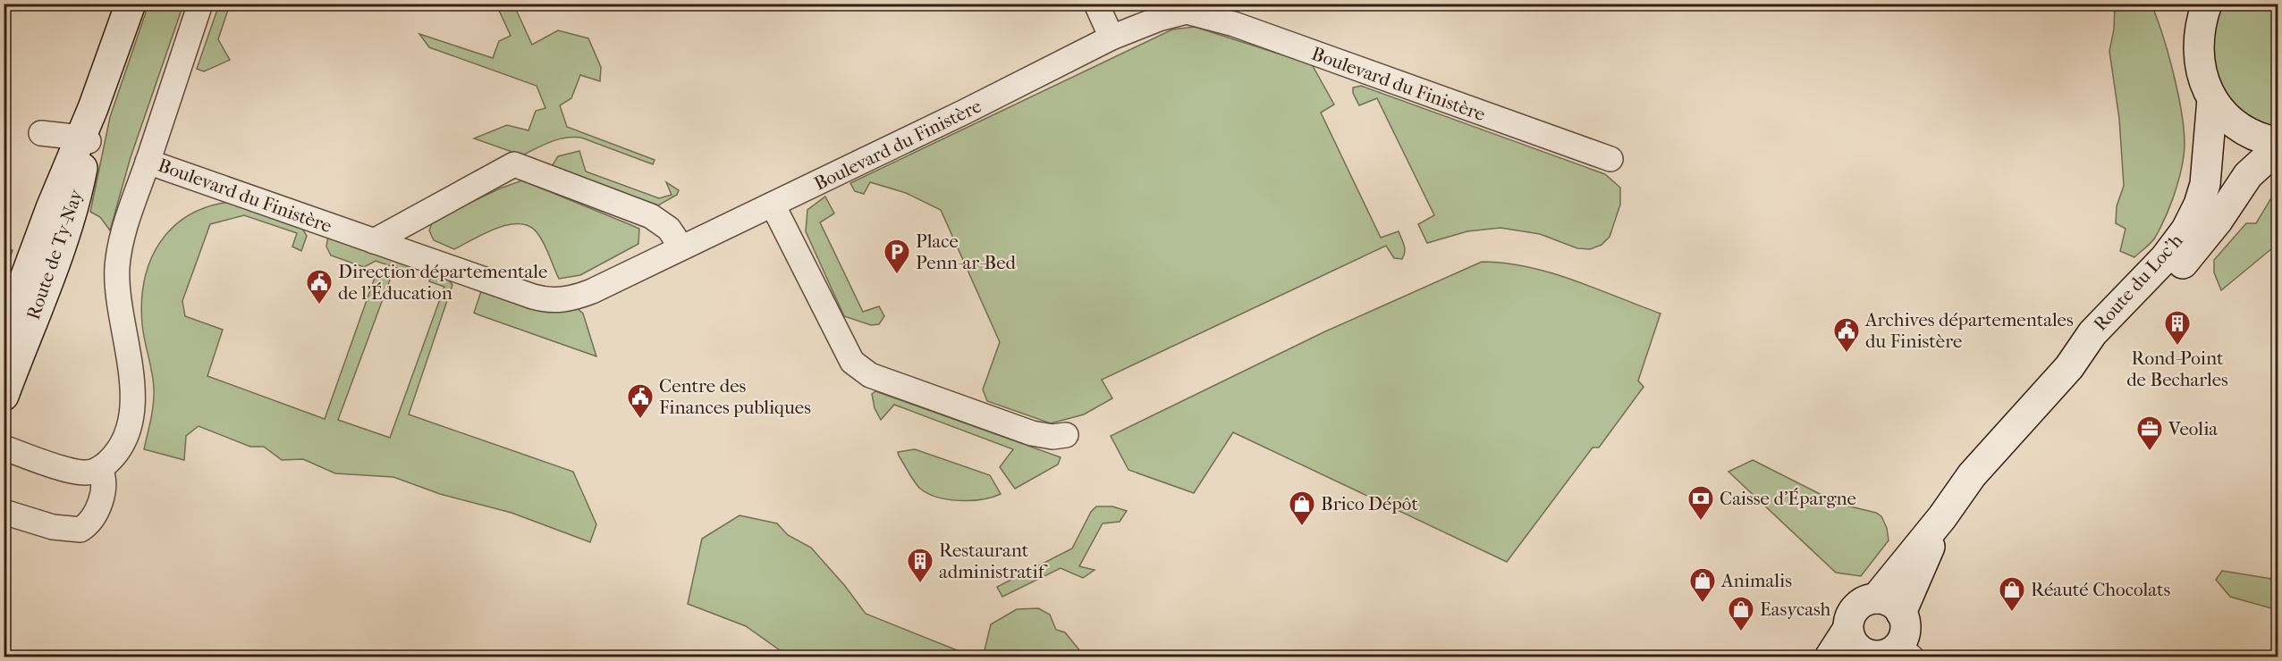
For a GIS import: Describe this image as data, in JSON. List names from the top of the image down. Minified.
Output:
{"streets":{"main road":["Route de Ty-Nay","Route du Loc'h"],"street":["Boulevard du Finistère"]},"places":{"parking":["Place Penn-ar-Bed"],"public building":["Direction départementale de l'Éducation","Archives départementales du Finistère","Centre des Finances publiques"],"building":["Rond-Point de Becharles","Restaurant administratif"],"office":["Veolia"],"bank":["Caisse d'Épargne"],"shop":["Brico Dépôt","Animalis","Réauté Chocolats","Easycash"]}}
